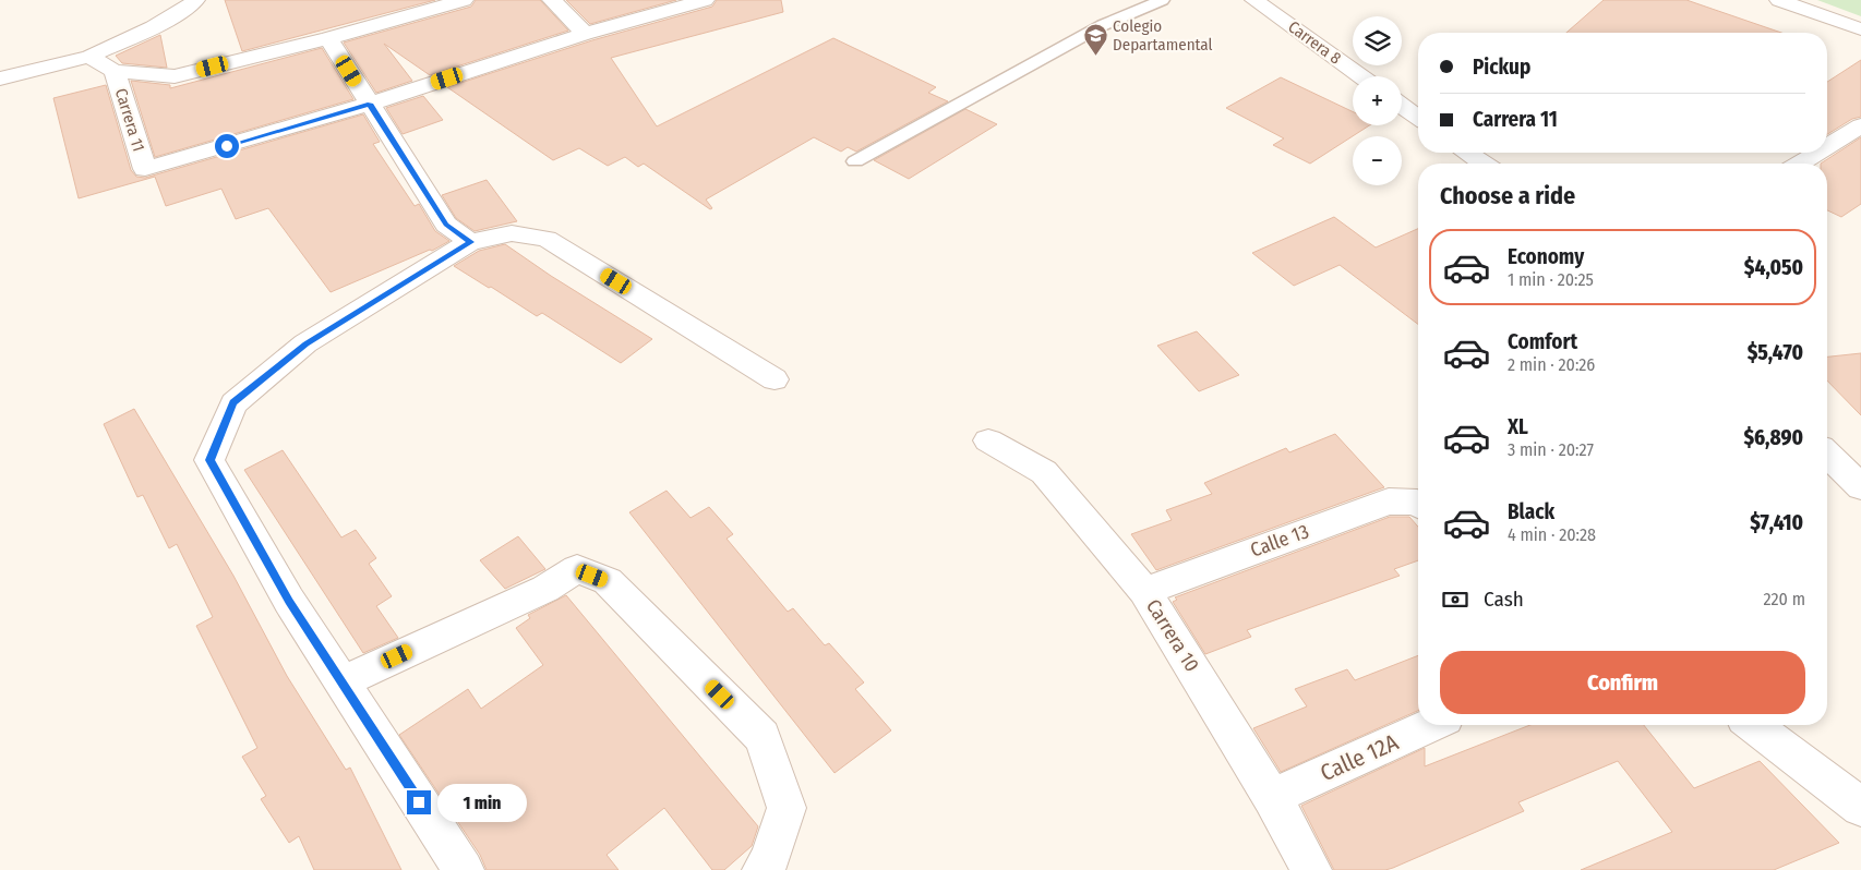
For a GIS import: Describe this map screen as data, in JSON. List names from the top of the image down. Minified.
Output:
{"streets":{"street":["Carrera 8","Carrera 11","Calle 13","Carrera 10","Calle 12A"]},"crossings":[["Calle 13","Carrera 10"],["Carrera 10","Calle 12A"]],"places":{"school or university":["Colegio Departamental"]},"page":{"map_buttons":["+","−"],"banner":["Pickup","Carrera 11"],"heading":"Choose a ride","list":[{"name":"Economy","note":"1 min · 20:25","value":"$4,050"},{"name":"Comfort","note":"2 min · 20:26","value":"$5,470"},{"name":"XL","note":"3 min · 20:27","value":"$6,890"},{"name":"Black","note":"4 min · 20:28","value":"$7,410"}],"pay":["Cash","220 m"],"buttons":"Confirm","bubble":"1 min"}}
